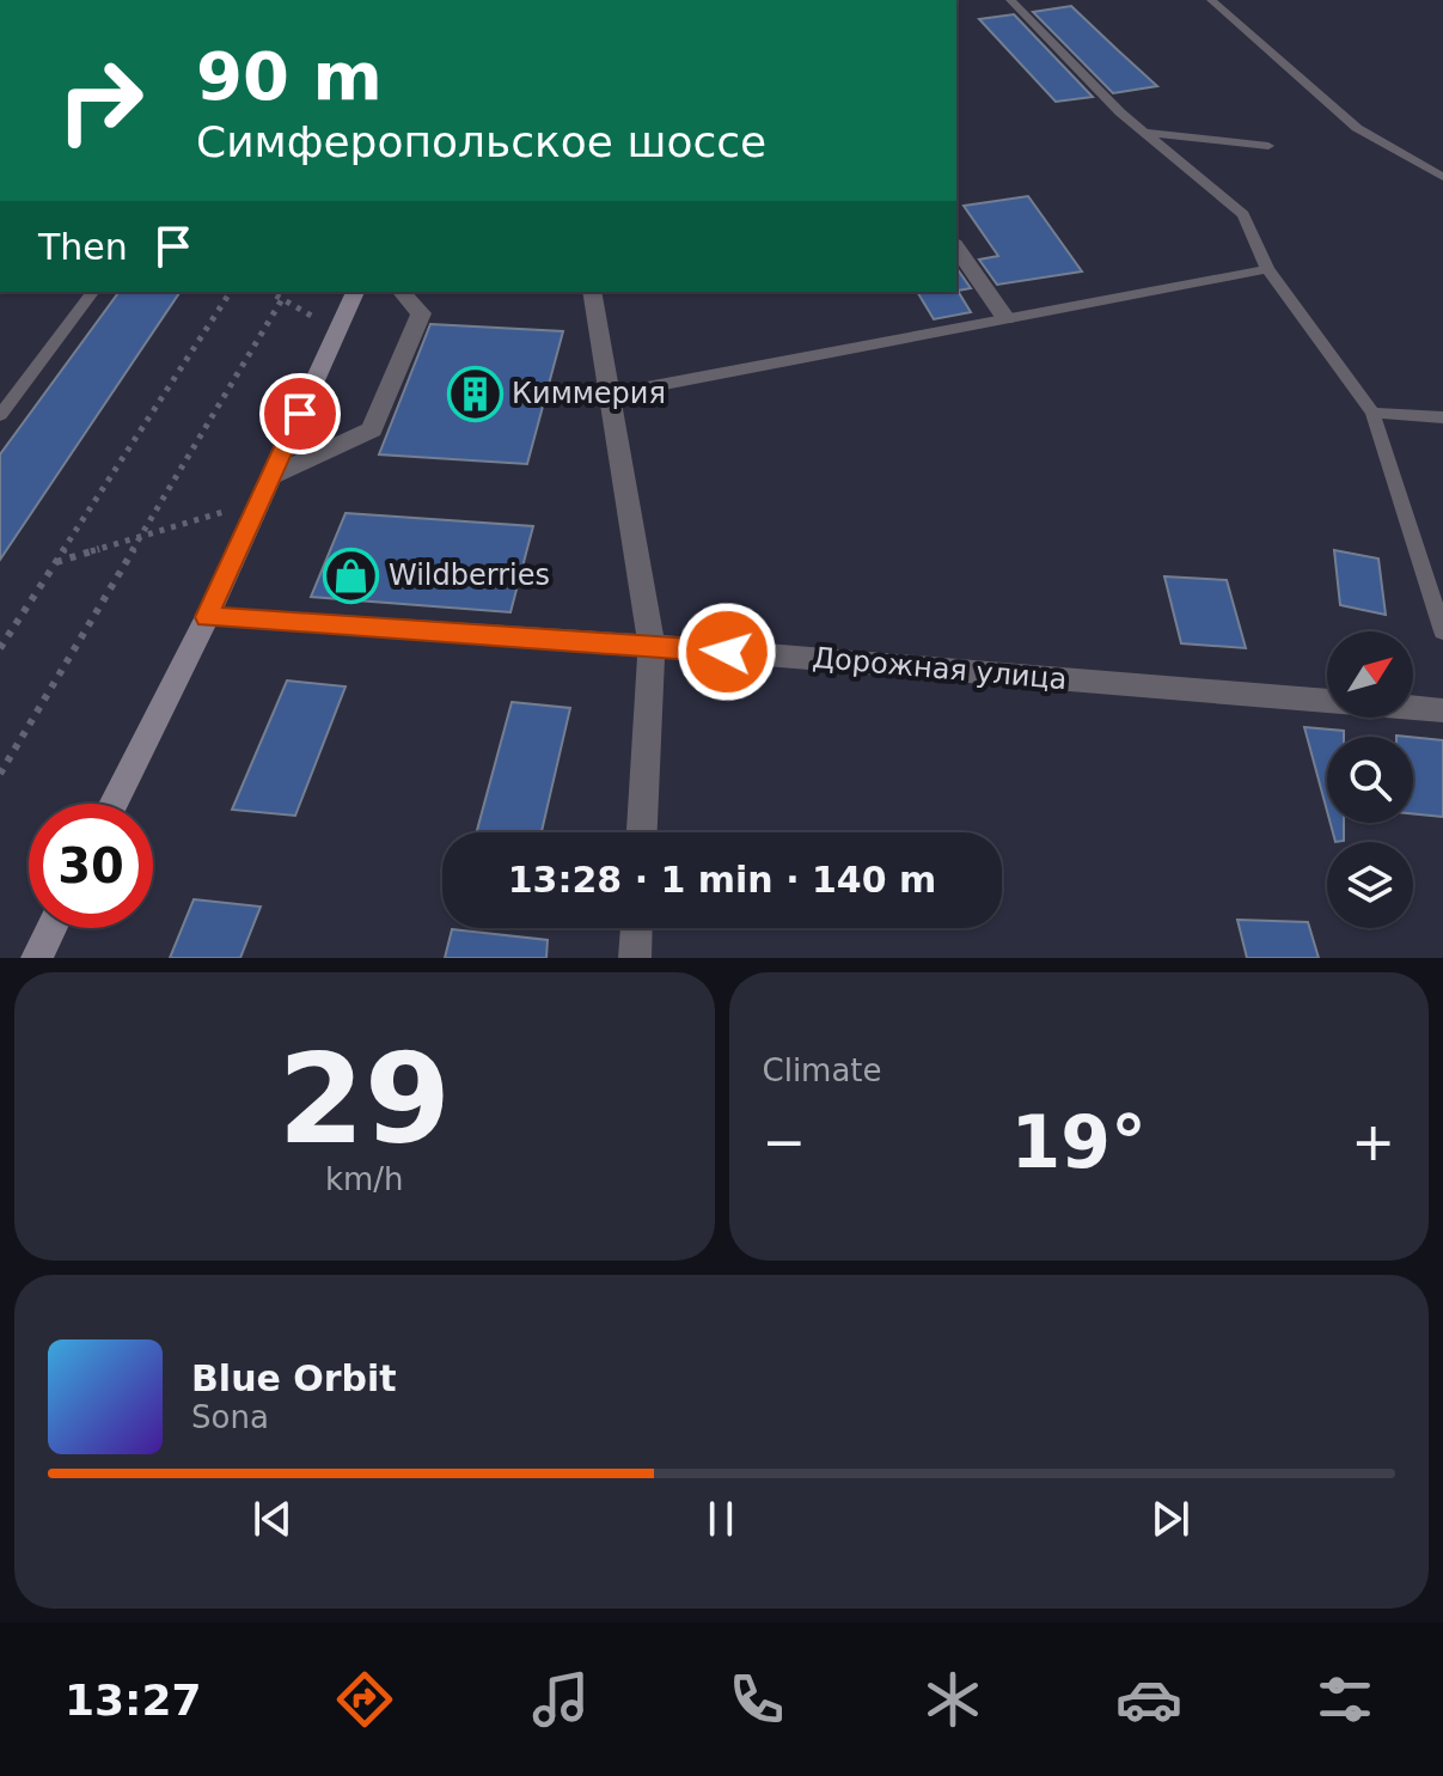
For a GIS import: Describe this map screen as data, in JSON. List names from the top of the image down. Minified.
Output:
{"streets":{"street":["Дорожная улица"]},"places":{"building":["Киммерия"],"shop":["Wildberries"]},"north":"top right","page":{"turn":["90 m","Симферопольское шоссе"],"then":"Then","limit":"30","trip":"13:28 · 1 min · 140 m","tile":[["29","km/h"],"Climate"],"heat":["−","19°","+"],"song":["Blue Orbit","Sona"],"tabs":"13:27"}}
